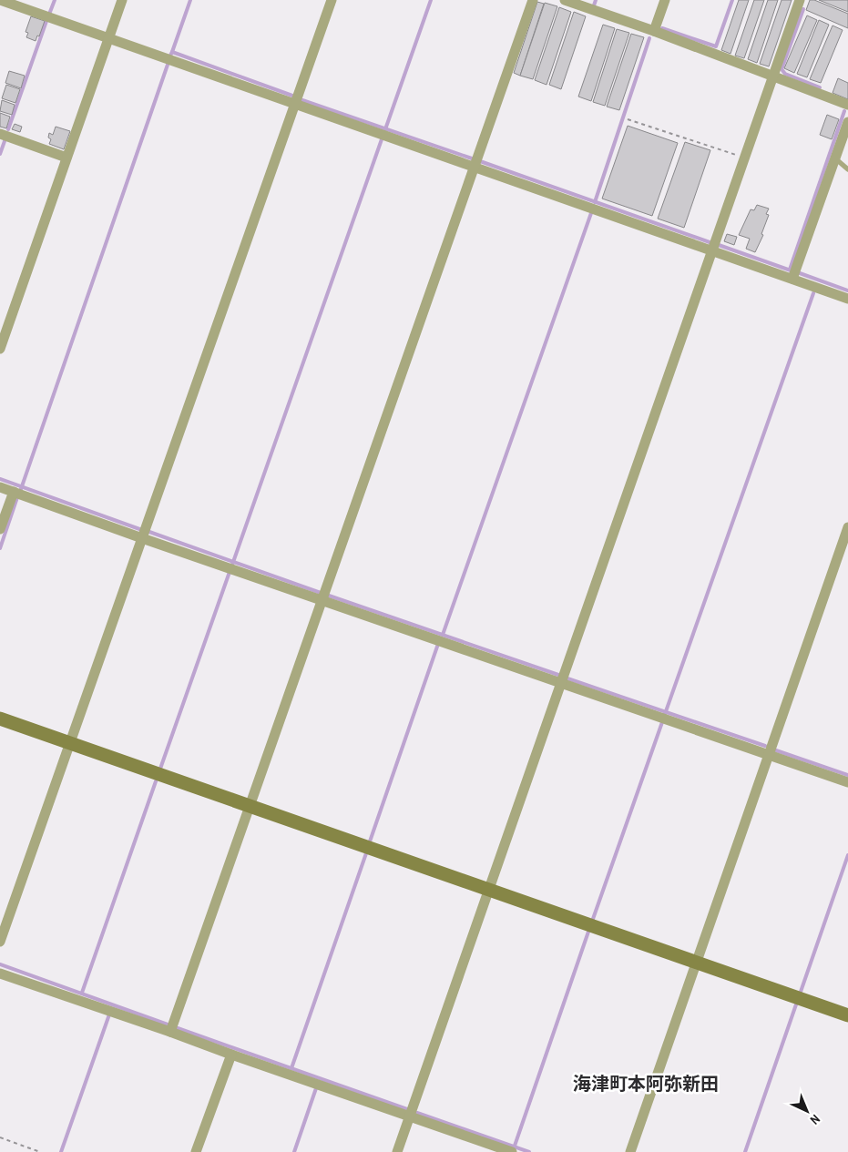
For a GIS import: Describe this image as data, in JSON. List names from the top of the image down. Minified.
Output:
{"districts":["海津町本阿弥新田"],"north":"bottom right"}
